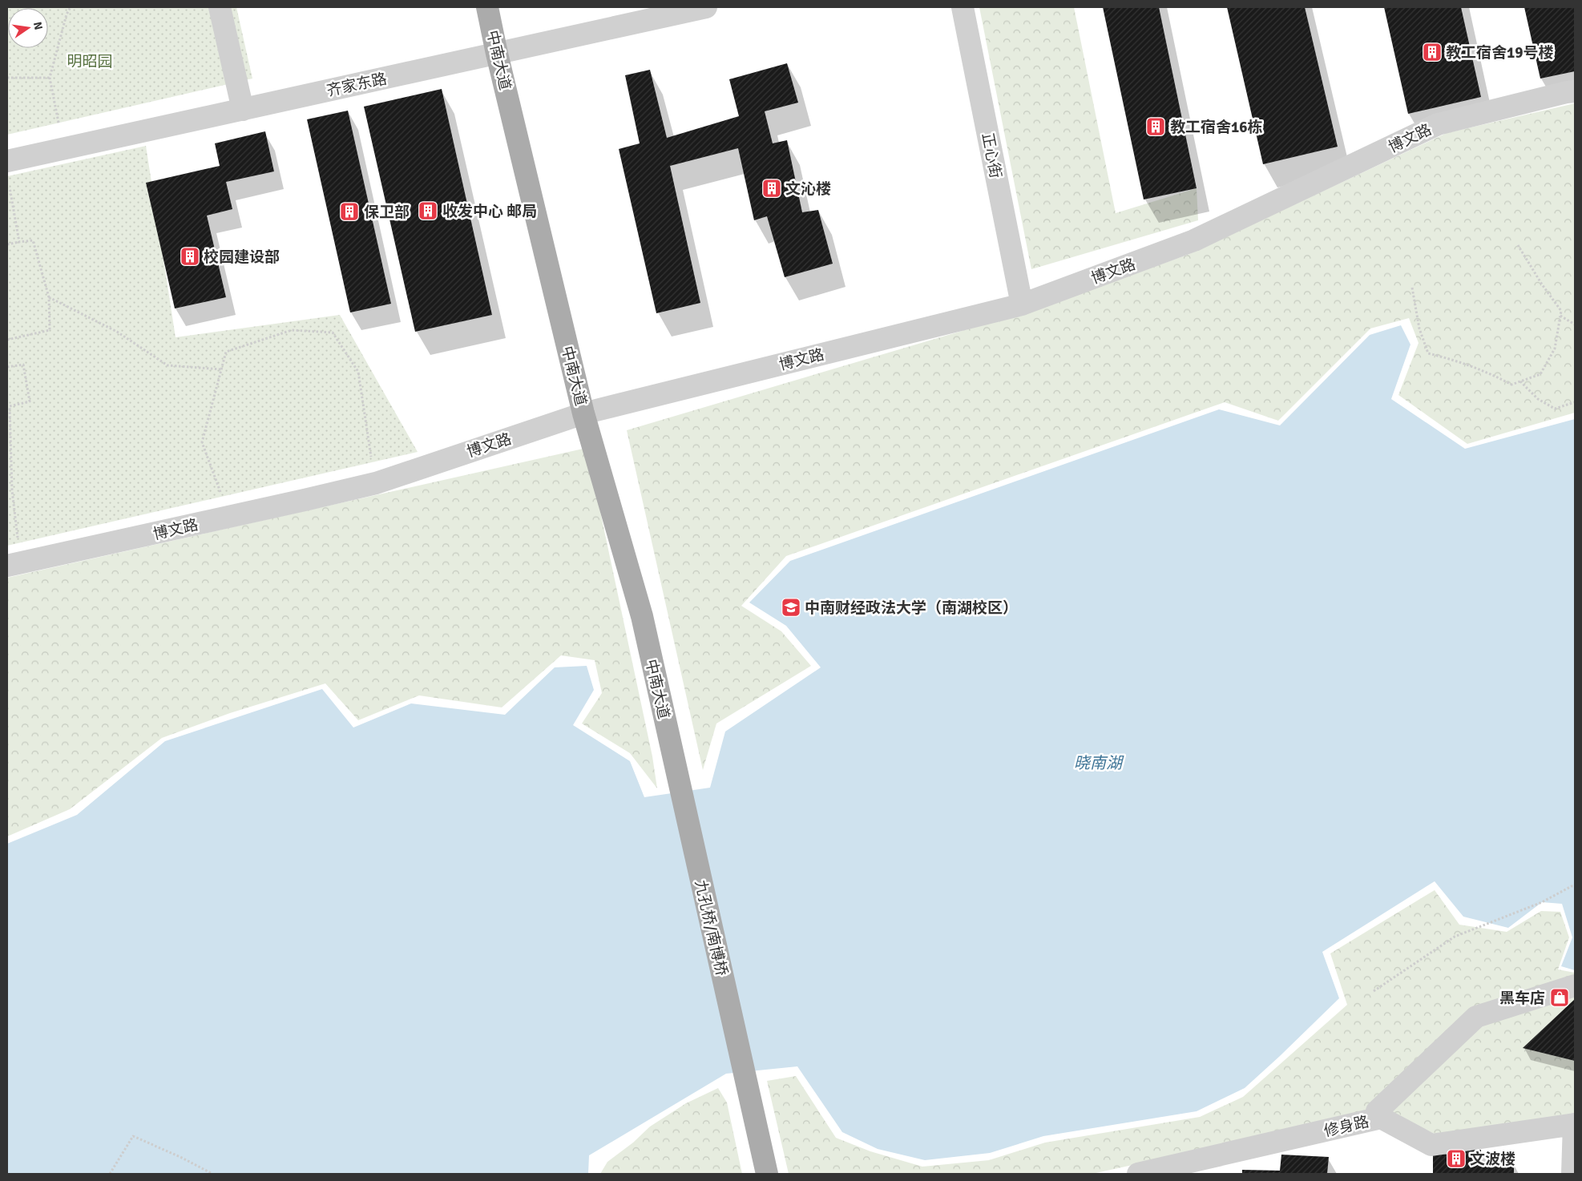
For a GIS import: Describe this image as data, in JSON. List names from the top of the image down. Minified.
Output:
{"streets":{"main road":["中南大道","九孔桥/南博桥"],"street":["齐家东路","博文路","正心街","修身路"]},"crossings":[["中南大道","齐家东路"],["中南大道","博文路"],["中南大道","九孔桥/南博桥"],["博文路","正心街"]],"water":["晓南湖"],"parks":["明昭园"],"places":{"building":["教工宿舍19号楼","教工宿舍16栋","文沁楼","收发中心 邮局","保卫部","校园建设部","文波楼"],"school or university":["中南财经政法大学（南湖校区）"],"shop":["黑车店"]},"north":"right"}
